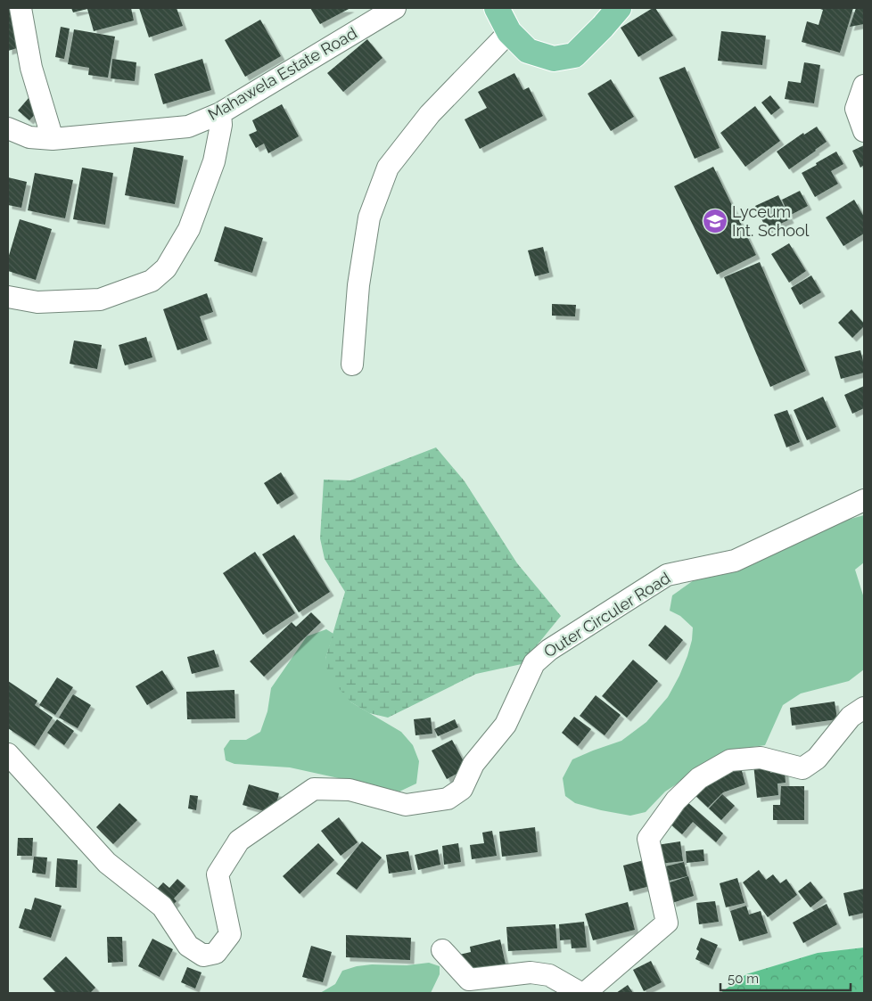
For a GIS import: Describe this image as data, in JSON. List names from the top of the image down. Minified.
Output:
{"streets":{"street":["Mahawela Estate Road","Outer Circuler Road"]},"places":{"school or university":["Lyceum Int. School"]},"scale_bar":"50 m"}
